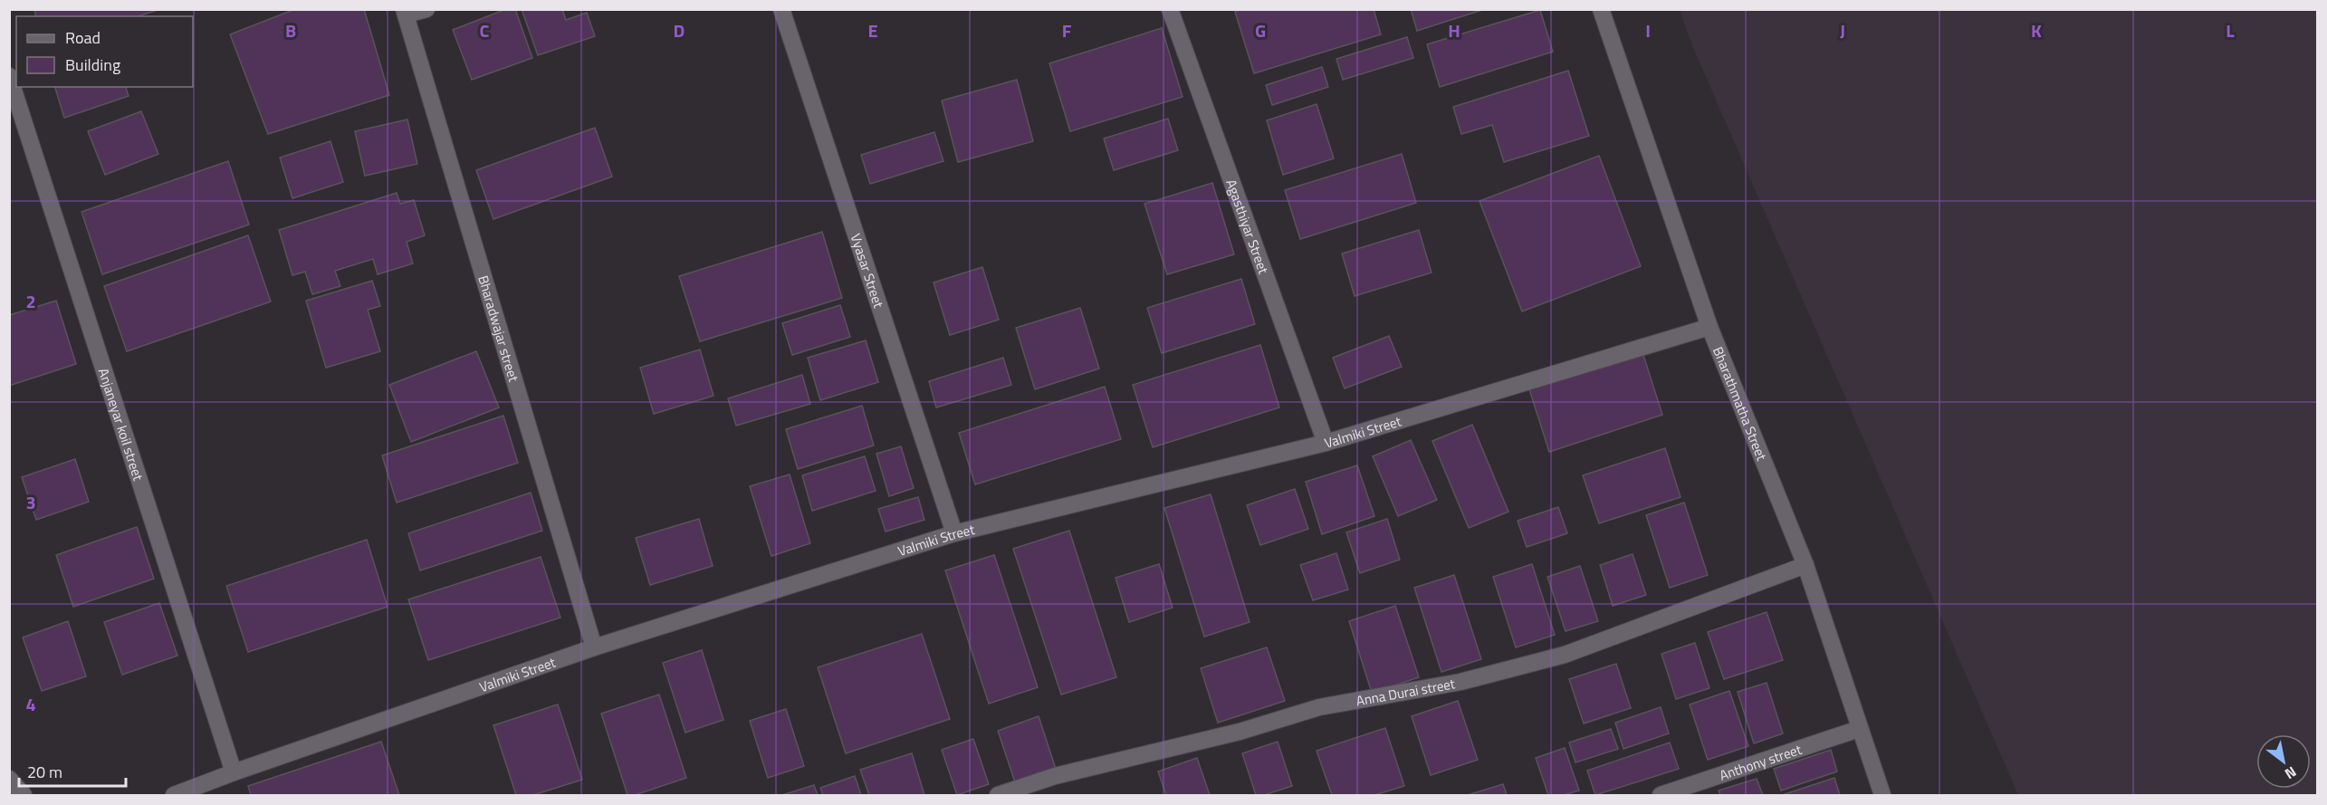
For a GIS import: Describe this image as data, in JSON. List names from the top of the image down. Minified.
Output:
{"streets":{"street":["Agasthiyar Street","Vyasar Street","Bharadwajar street","Bharathmatha Street","Anjaneyar koil street","Valmiki Street","Anna Durai street","Anthony street"]},"crossings":[["Agasthiyar Street","Valmiki Street"],["Vyasar Street","Valmiki Street"],["Bharadwajar street","Valmiki Street"],["Bharathmatha Street","Valmiki Street"],["Bharathmatha Street","Anna Durai street"],["Bharathmatha Street","Anthony street"],["Anjaneyar koil street","Valmiki Street"]],"legend":["Road","Building"],"scale_bar":"20 m","north":"bottom right","grid":{"columns":["B","C","D","E","F","G","H","I","J","K","L"],"rows":["2","3","4"]}}
